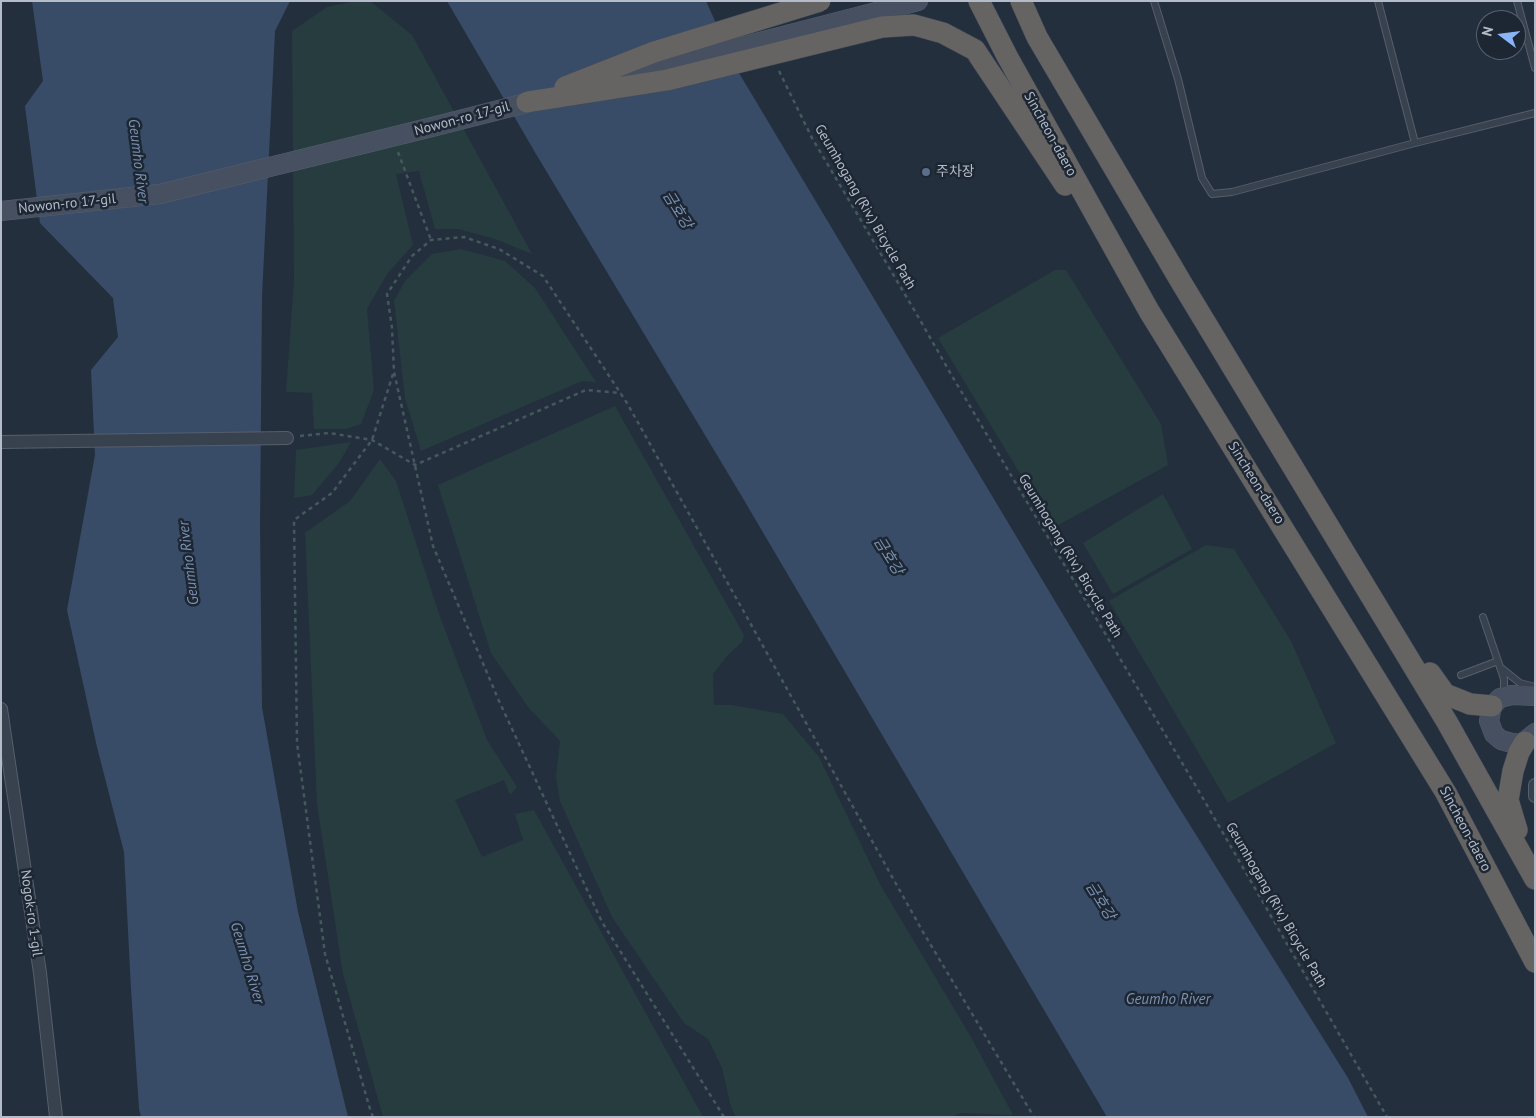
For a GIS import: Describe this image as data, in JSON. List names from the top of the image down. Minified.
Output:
{"streets":{"highway":["Sincheon-daero"],"main road":["Nowon-ro 17-gil"],"street":["Nogok-ro 1-gil"],"path":["Geumhogang (Riv.) Bicycle Path"]},"water":["Geumho River","금호강"],"places":["주차장"],"north":"left"}
